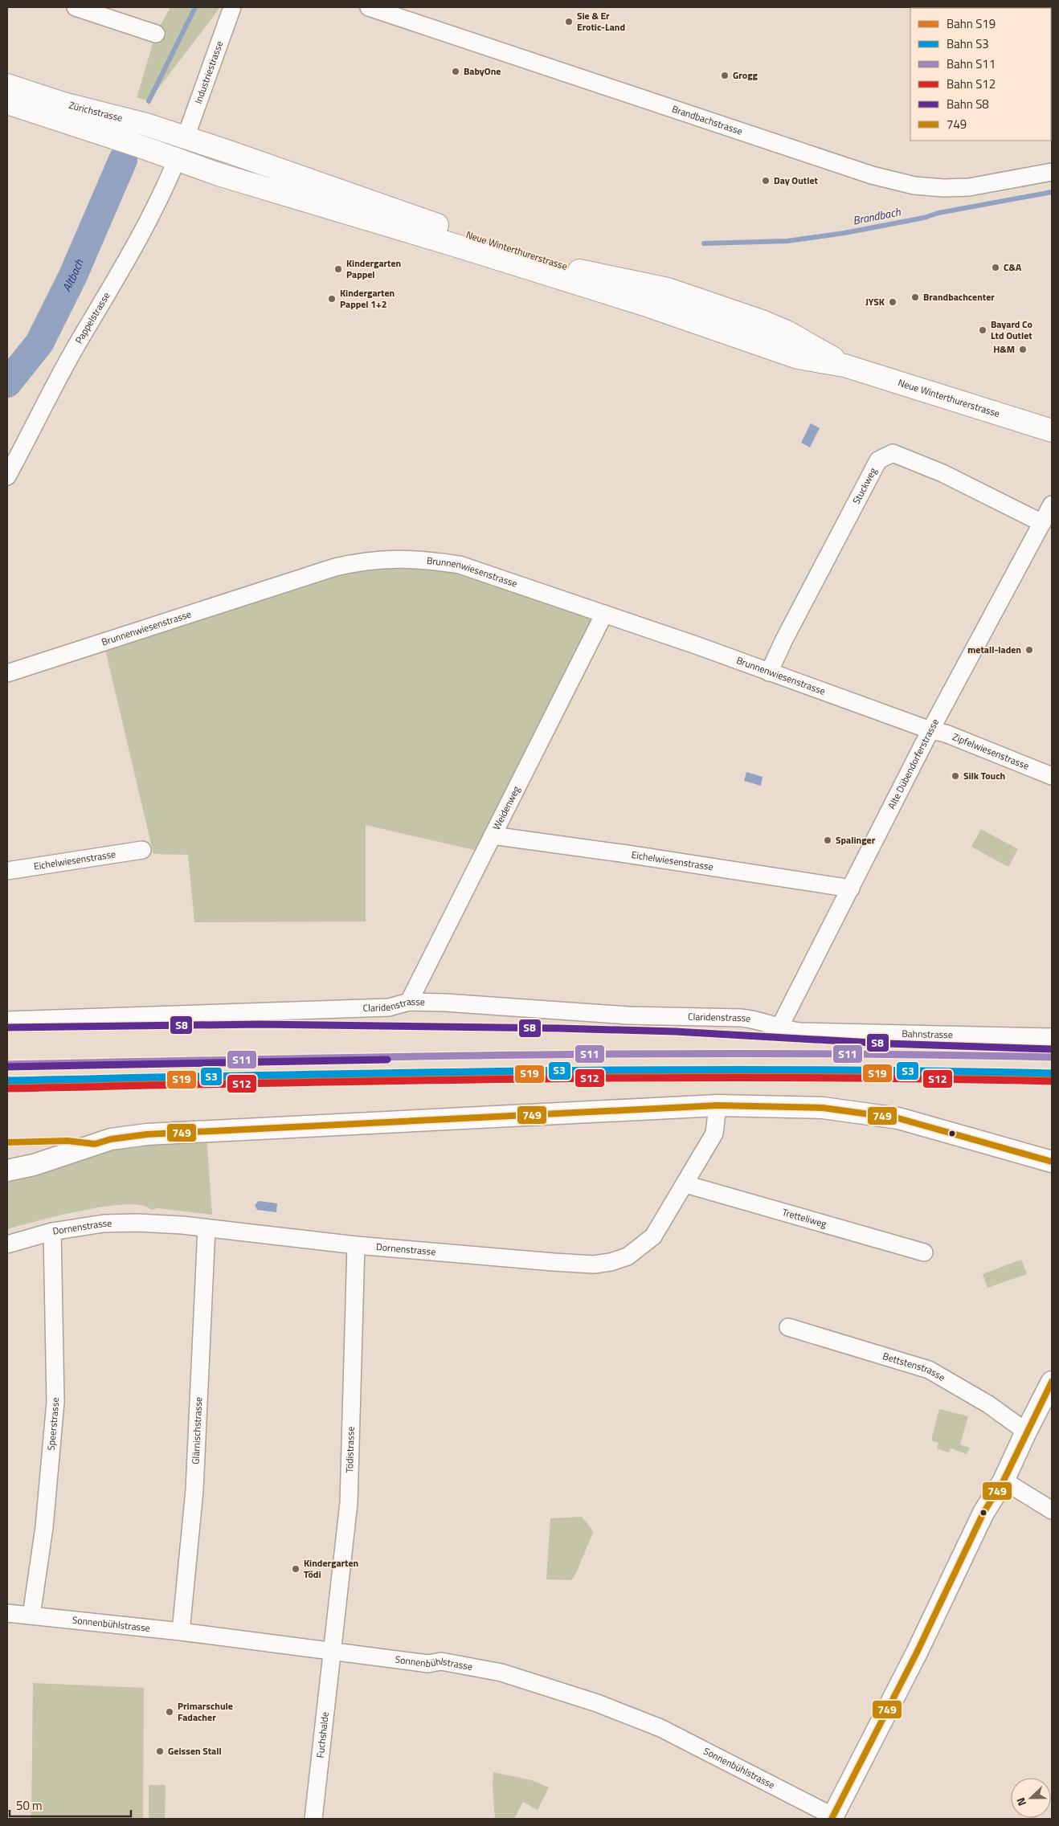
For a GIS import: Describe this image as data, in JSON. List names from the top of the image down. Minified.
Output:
{"streets":{"main road":["Zürichstrasse","Neue Winterthurerstrasse"],"street":["Industriestrasse","Brandbachstrasse","Pappelstrasse","Stuckweg","Brunnenwiesenstrasse","Zipfelwiesenstrasse","Alte Dübendorferstrasse","Weidenweg","Eichelwiesenstrasse","Claridenstrasse","Bahnstrasse","Tretteliweg","Dornenstrasse","Bettstenstrasse","Speerstrasse","Glärnischstrasse","Tödistrasse","Sonnenbühlstrasse","Fuchshalde"]},"crossings":[["Industriestrasse","Zürichstrasse"],["Industriestrasse","Neue Winterthurerstrasse"],["Zürichstrasse","Neue Winterthurerstrasse"],["Zürichstrasse","Pappelstrasse"],["Neue Winterthurerstrasse","Pappelstrasse"],["Stuckweg","Brunnenwiesenstrasse"],["Stuckweg","Alte Dübendorferstrasse"],["Brunnenwiesenstrasse","Zipfelwiesenstrasse"],["Brunnenwiesenstrasse","Alte Dübendorferstrasse"],["Brunnenwiesenstrasse","Weidenweg"],["Zipfelwiesenstrasse","Alte Dübendorferstrasse"],["Alte Dübendorferstrasse","Eichelwiesenstrasse"],["Alte Dübendorferstrasse","Claridenstrasse"],["Alte Dübendorferstrasse","Bahnstrasse"],["Weidenweg","Eichelwiesenstrasse"],["Weidenweg","Claridenstrasse"],["Claridenstrasse","Bahnstrasse"],["Tretteliweg","Dornenstrasse"],["Dornenstrasse","Speerstrasse"],["Dornenstrasse","Glärnischstrasse"],["Dornenstrasse","Tödistrasse"],["Speerstrasse","Sonnenbühlstrasse"],["Glärnischstrasse","Sonnenbühlstrasse"],["Tödistrasse","Sonnenbühlstrasse"],["Tödistrasse","Fuchshalde"],["Sonnenbühlstrasse","Fuchshalde"]],"water":["Brandbach","Altbach"],"places":["Sie & Er Erotic-Land","BabyOne","Grogg","Day Outlet","C&A","Kindergarten Pappel","Brandbachcenter","Kindergarten Pappel 1+2","JYSK","Bayard Co Ltd Outlet","H&M","metall-laden","Silk Touch","Spalinger","Kindergarten Tödi","Primarschule Fadacher","Geissen Stall"],"lines":["rail line S8","rail line S11","rail line S3","rail line S19","rail line S12","transit line 749"],"legend":["Bahn S19","Bahn S3","Bahn S11","Bahn S12","Bahn S8","749"],"scale_bar":"50 m","north":"left"}
